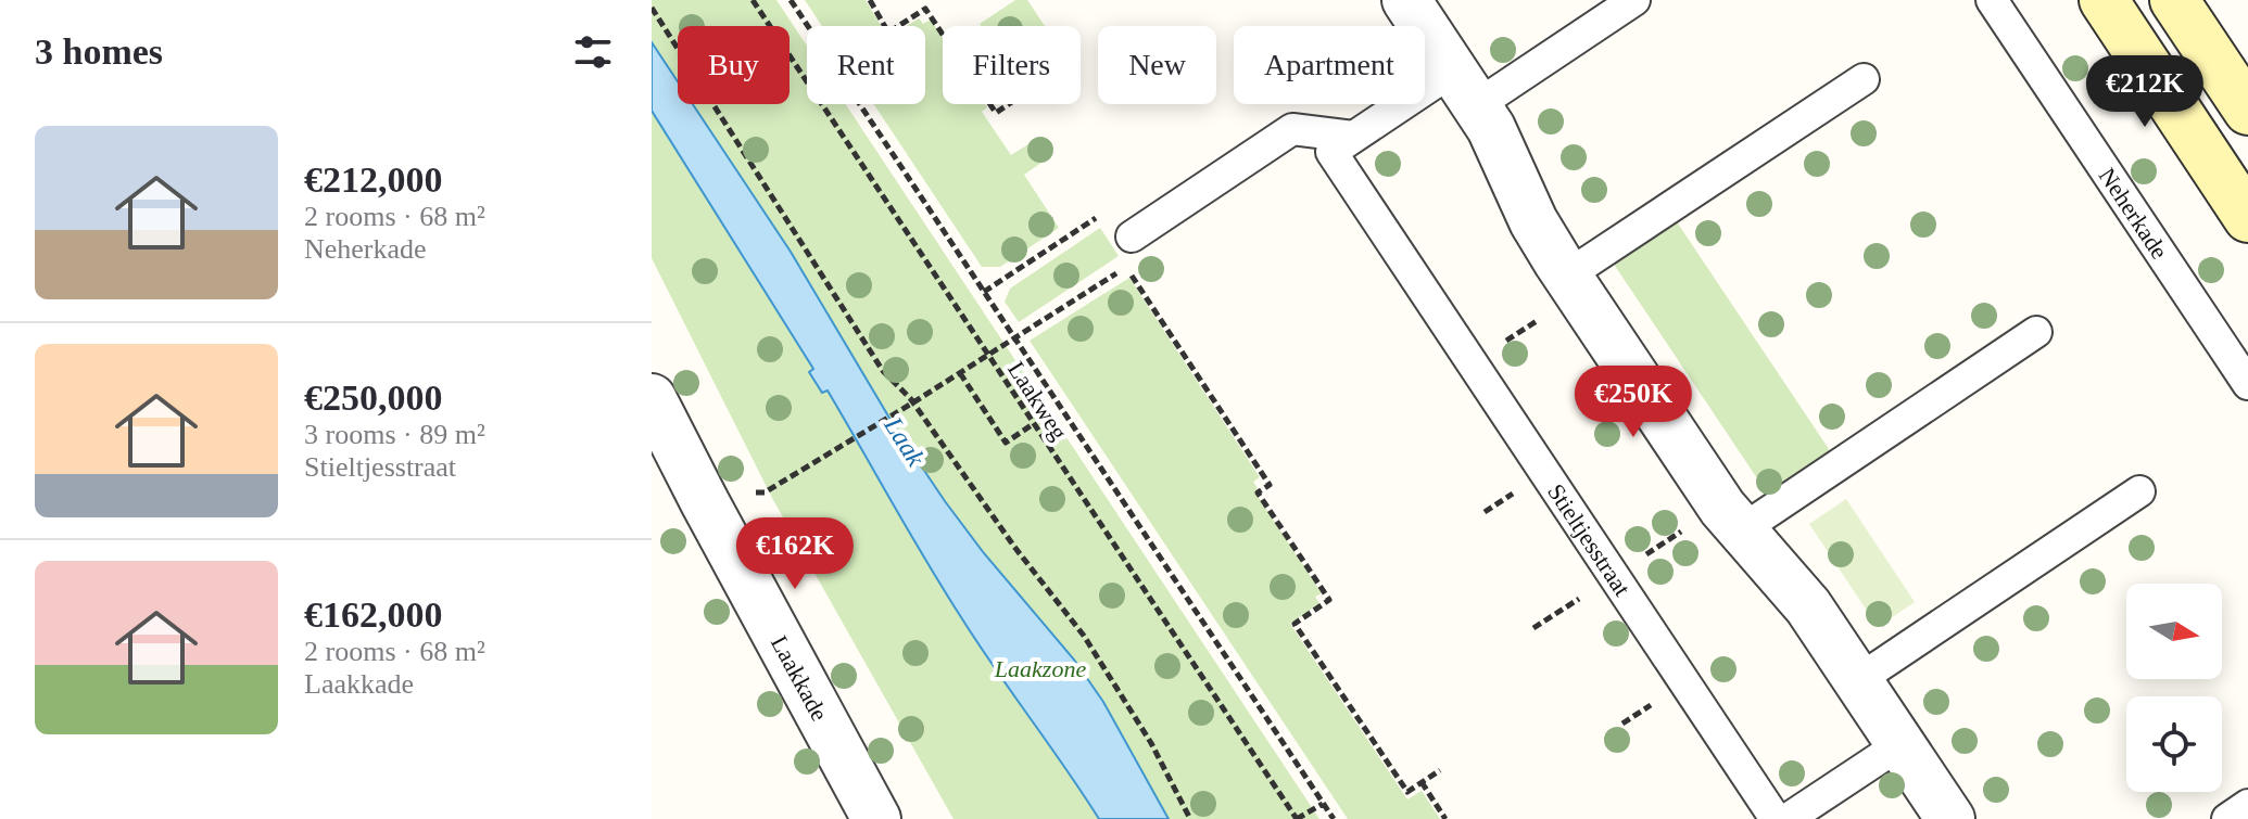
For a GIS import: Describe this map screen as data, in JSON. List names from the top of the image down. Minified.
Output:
{"streets":{"street":["Laakkade"],"lane":["Neherkade","Stieltjesstraat"],"path":["Laakweg"]},"water":["Laak"],"parks":["Laakzone"],"north":"right","page":{"heading":"3 homes","chip":["Buy","Rent","Filters","New","Apartment"],"price":["€212K","€250K","€162K"],"list":[{"name":"€212,000","note":"2 rooms · 68 m² · Neherkade"},{"name":"€250,000","note":"3 rooms · 89 m² · Stieltjesstraat"},{"name":"€162,000","note":"2 rooms · 68 m² · Laakkade"}]}}
